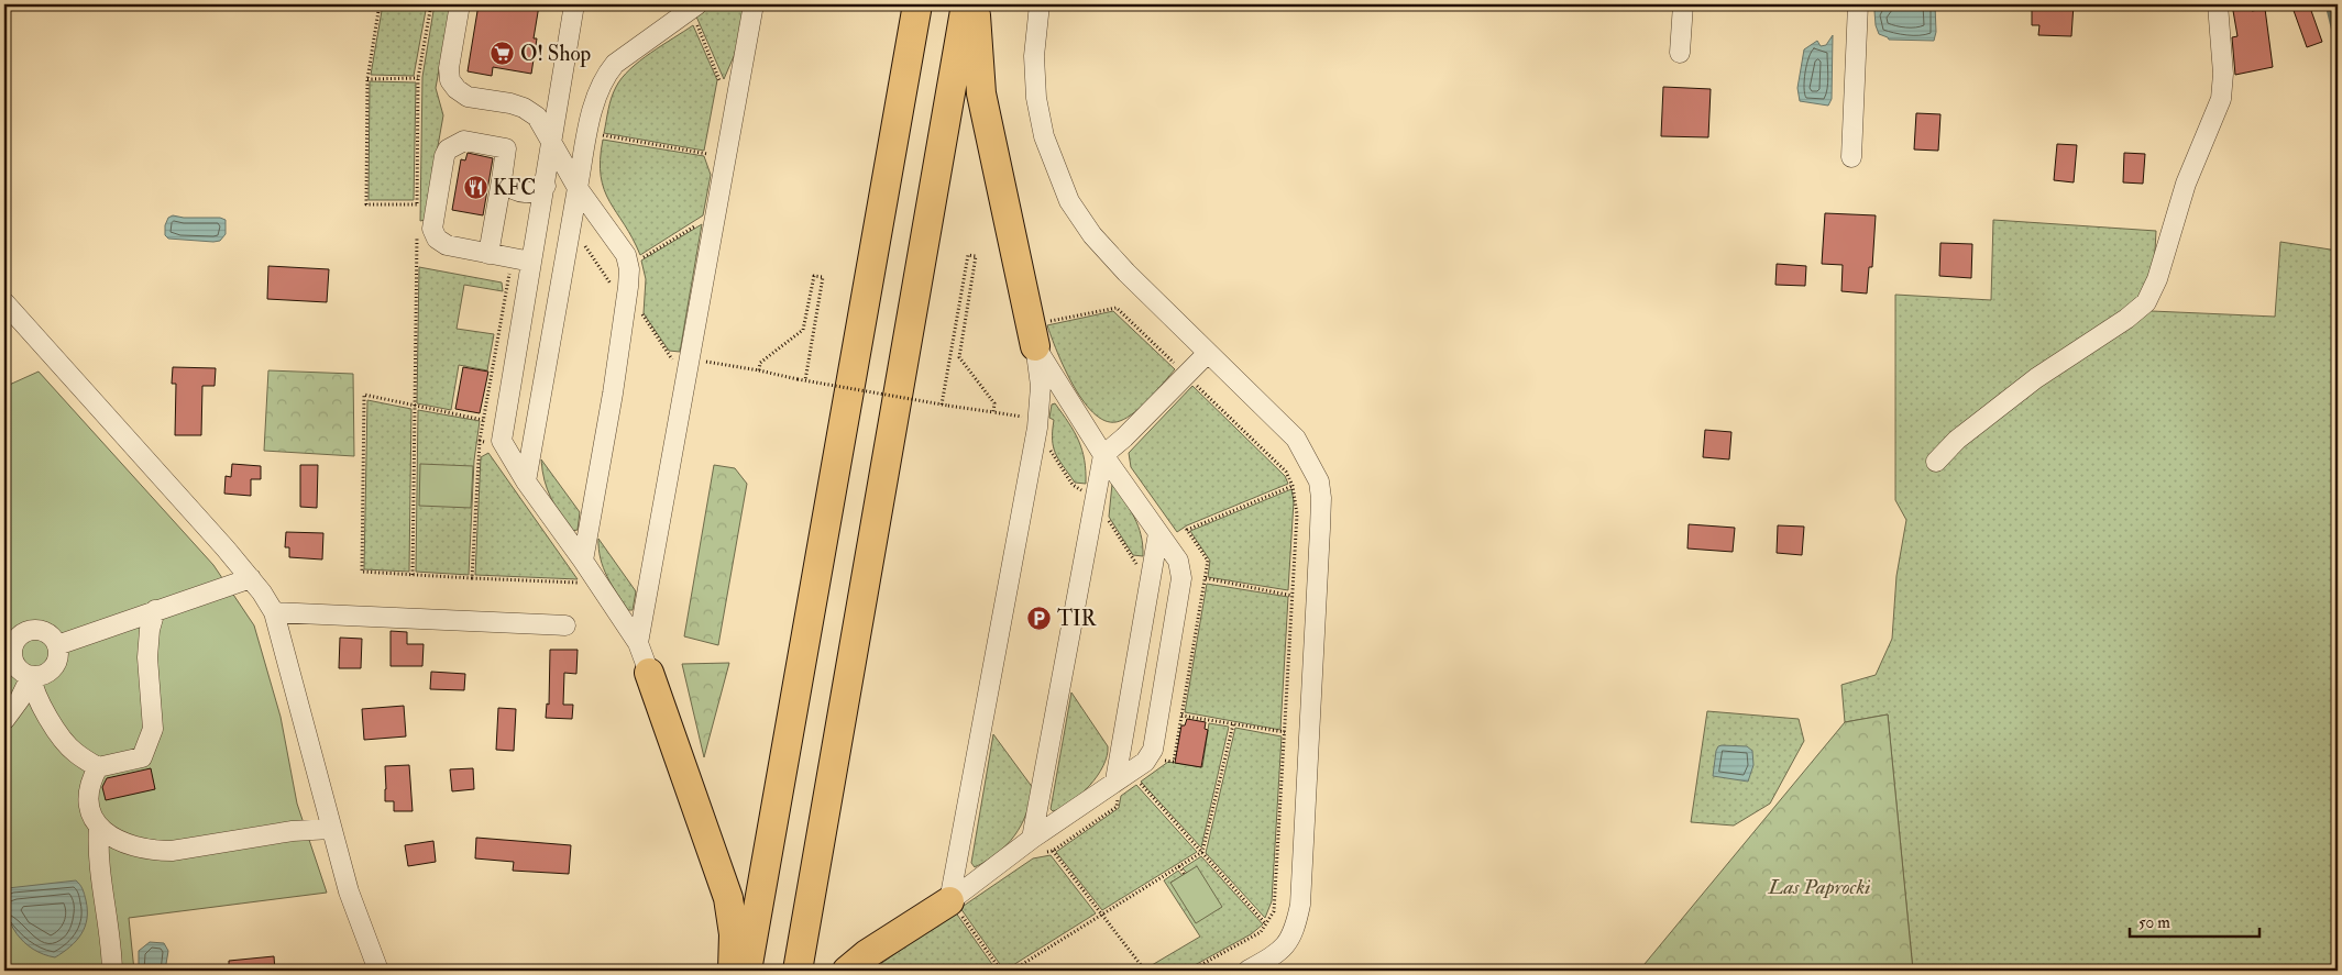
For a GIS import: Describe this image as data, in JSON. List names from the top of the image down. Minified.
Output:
{"parks":["Las Paprocki"],"places":{"supermarket":["O! Shop"],"restaurant":["KFC"],"parking":["TIR"]},"scale_bar":"50 m"}
